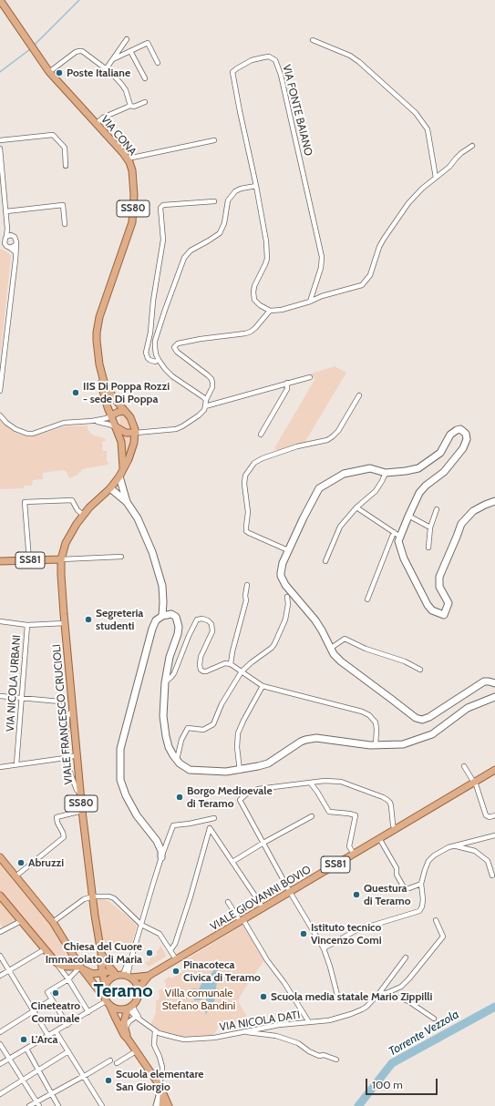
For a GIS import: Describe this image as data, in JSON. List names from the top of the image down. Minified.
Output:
{"streets":{"main road":["VIA CONA","SS80","SS81","VIALE FRANCESCO CRUCIOLI","VIALE GIOVANNI BOVIO"],"street":["VIA FONTE BAIANO","VIA NICOLA URBANI","VIA NICOLA DATI"]},"crossings":[["VIA CONA","SS80"],["SS80","SS81"],["SS80","VIALE FRANCESCO CRUCIOLI"],["SS81","VIALE FRANCESCO CRUCIOLI"],["SS81","VIALE GIOVANNI BOVIO"],["SS81","VIA NICOLA DATI"],["VIALE FRANCESCO CRUCIOLI","VIA NICOLA DATI"]],"districts":["Teramo"],"water":["Torrente Vezzola"],"parks":["Villa comunale Stefano Bandini"],"places":["Poste Italiane","IIS Di Poppa Rozzi - sede Di Poppa","Segreteria studenti","Borgo Medioevale di Teramo","Abruzzi","Questura di Teramo","Istituto tecnico Vincenzo Comi","Chiesa del Cuore Immacolato di Maria","Pinacoteca Civica di Teramo","Cineteatro Comunale","Scuola media statale Mario Zippilli","L'Arca","Scuola elementare San Giorgio"],"scale_bar":"100 m"}
